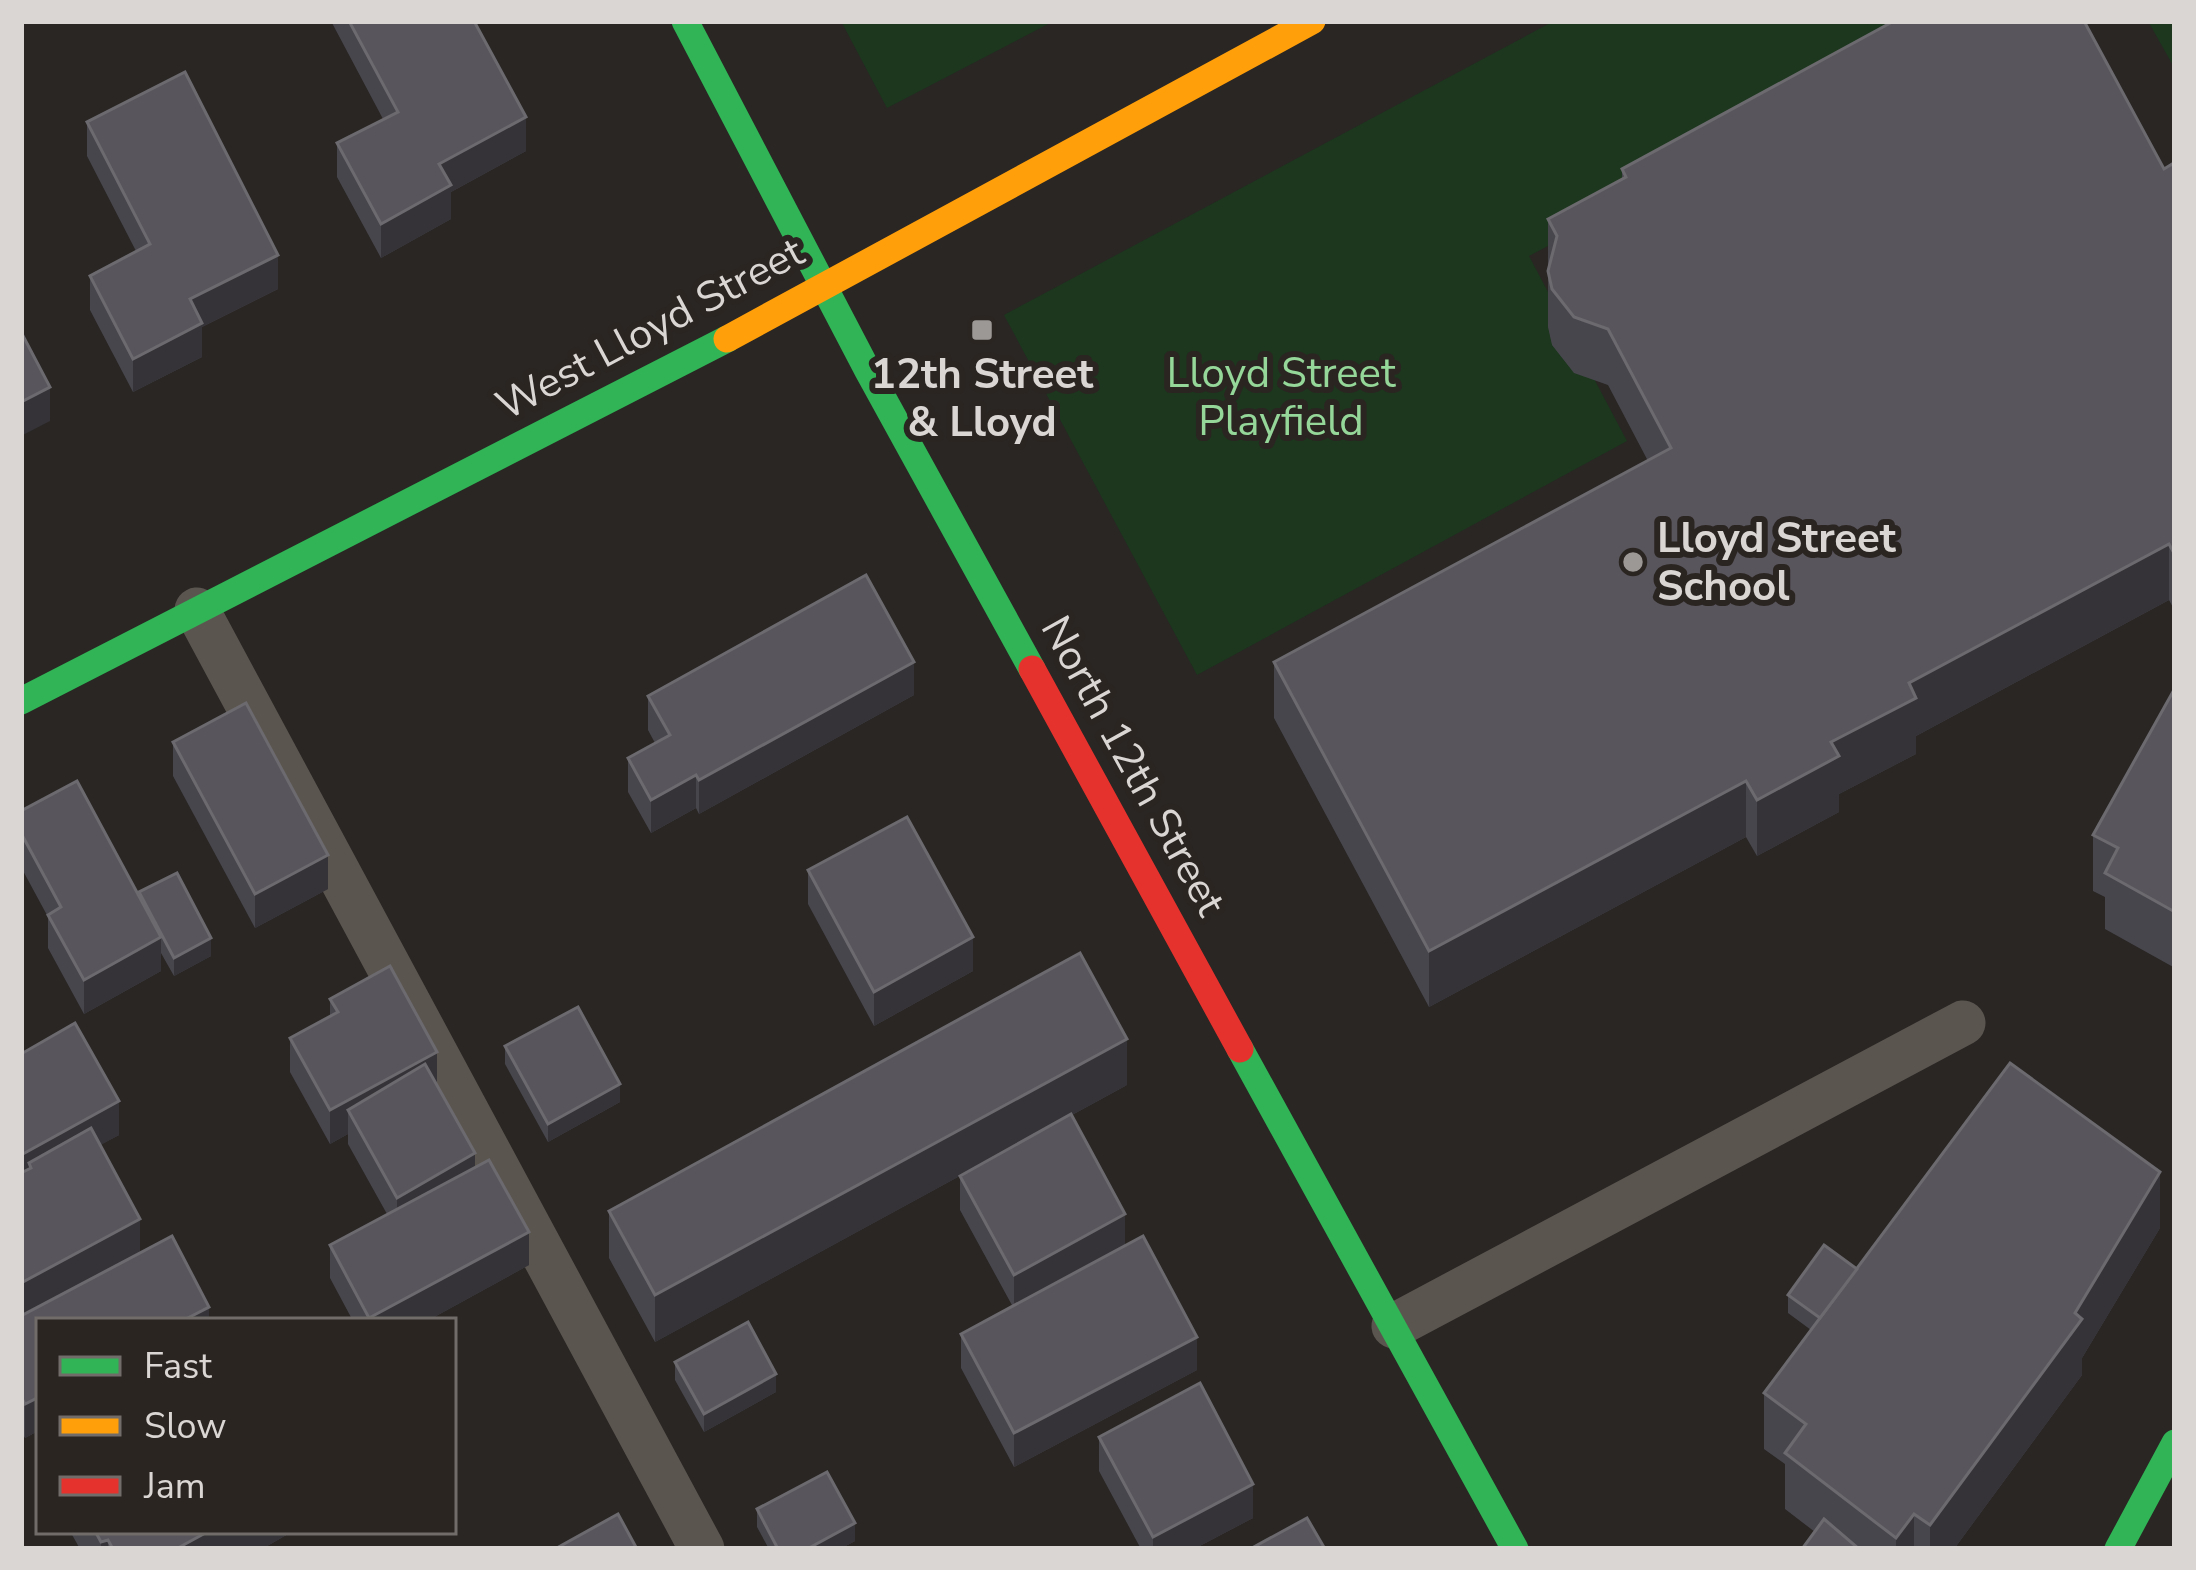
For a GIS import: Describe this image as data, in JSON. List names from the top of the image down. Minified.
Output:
{"streets":{"street":["West Lloyd Street","North 12th Street"]},"crossings":[["West Lloyd Street","North 12th Street"]],"parks":["Lloyd Street Playfield"],"places":{"transit":["12th Street & Lloyd"],"other":["Lloyd Street School"]},"legend":["Fast","Slow","Jam"]}
